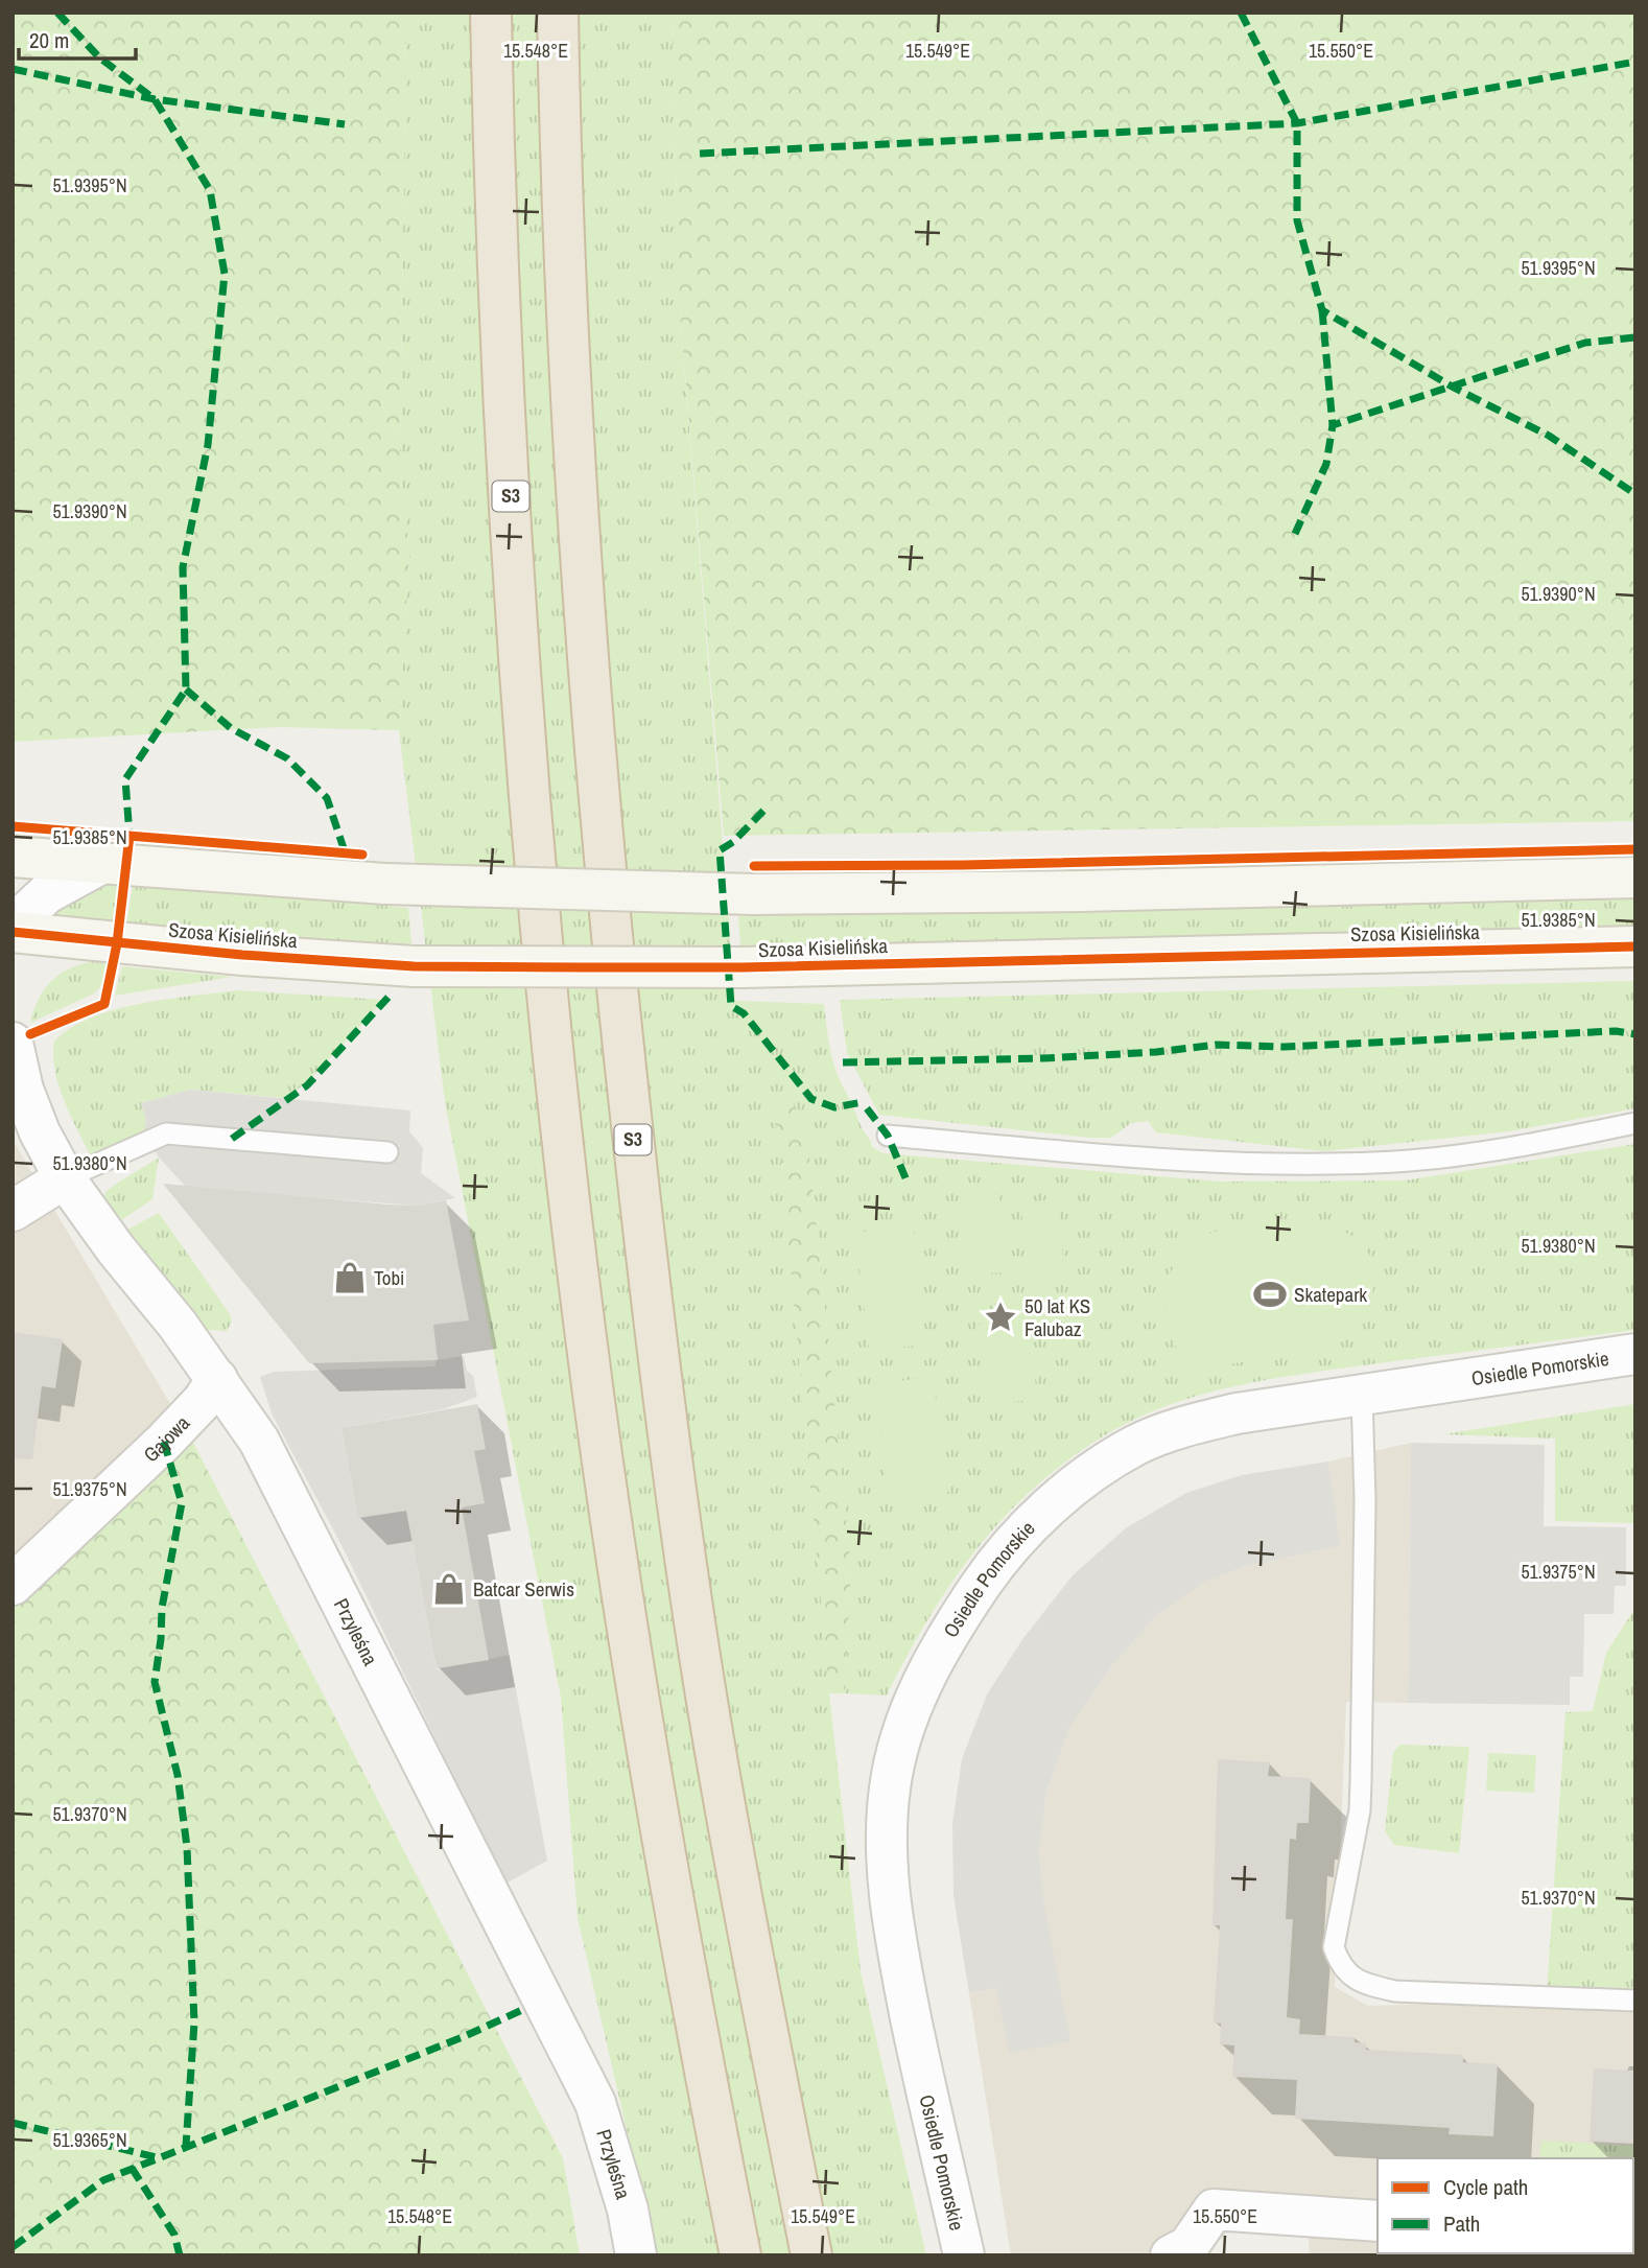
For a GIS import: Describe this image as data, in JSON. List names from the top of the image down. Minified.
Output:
{"streets":{"highway":["S3"],"street":["Szosa Kisielińska","Osiedle Pomorskie","Gajowa","Przyleśna"]},"crossings":[["Gajowa","Przyleśna"]],"places":{"shop":["Tobi","Batcar Serwis"],"sports":["Skatepark"],"place":["50 lat KS Falubaz"]},"legend":["Cycle path","Path"],"scale_bar":"20 m","coordinates":["15.548°E","15.549°E","15.550°E","51.9395°N","51.9390°N","51.9385°N","51.9380°N","51.9375°N","51.9370°N","51.9365°N"]}
